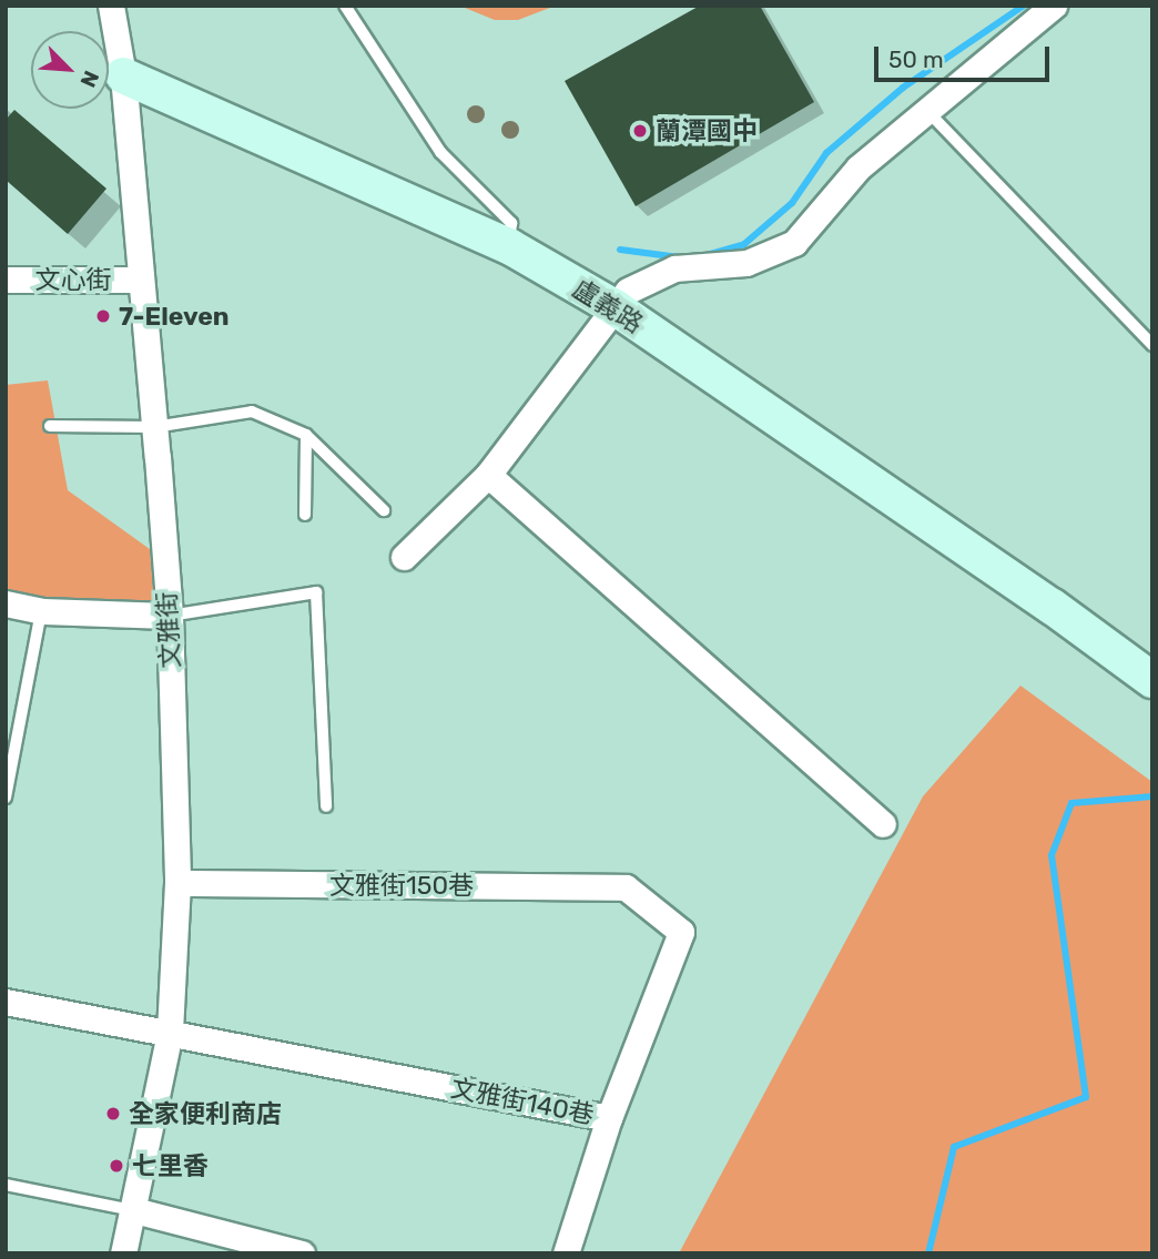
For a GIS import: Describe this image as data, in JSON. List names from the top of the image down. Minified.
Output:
{"streets":{"street":["文心街","盧義路","文雅街","文雅街150巷","文雅街140巷"]},"crossings":[["文心街","文雅街"],["盧義路","文雅街"],["文雅街","文雅街150巷"],["文雅街","文雅街140巷"],["文雅街150巷","文雅街140巷"]],"places":["蘭潭國中","7-Eleven","全家便利商店","七里香"],"scale_bar":"50 m","north":"bottom right"}
